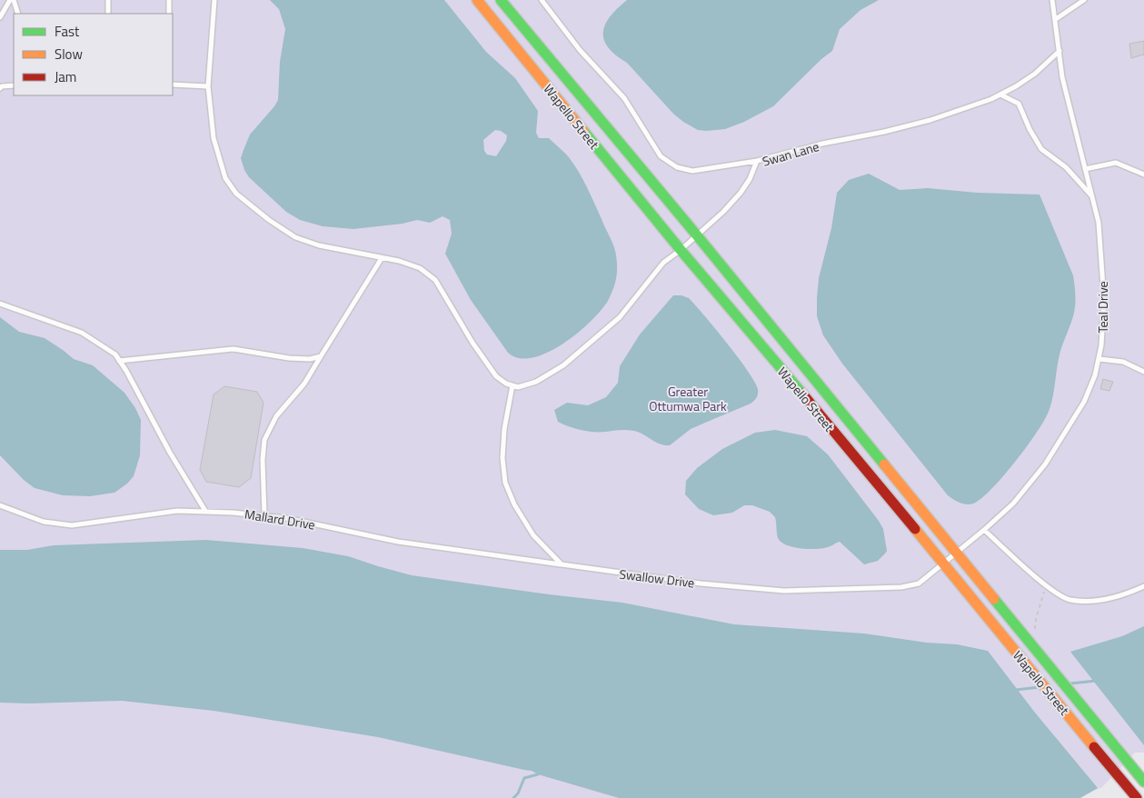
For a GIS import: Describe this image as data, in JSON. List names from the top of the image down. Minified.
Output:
{"streets":{"main road":["Wapello Street"],"lane":["Swan Lane","Teal Drive","Mallard Drive","Swallow Drive"]},"crossings":[["Wapello Street","Swan Lane"],["Wapello Street","Teal Drive"],["Wapello Street","Swallow Drive"],["Swan Lane","Teal Drive"],["Teal Drive","Swallow Drive"],["Mallard Drive","Swallow Drive"]],"parks":["Greater Ottumwa Park"],"legend":["Fast","Slow","Jam"]}
